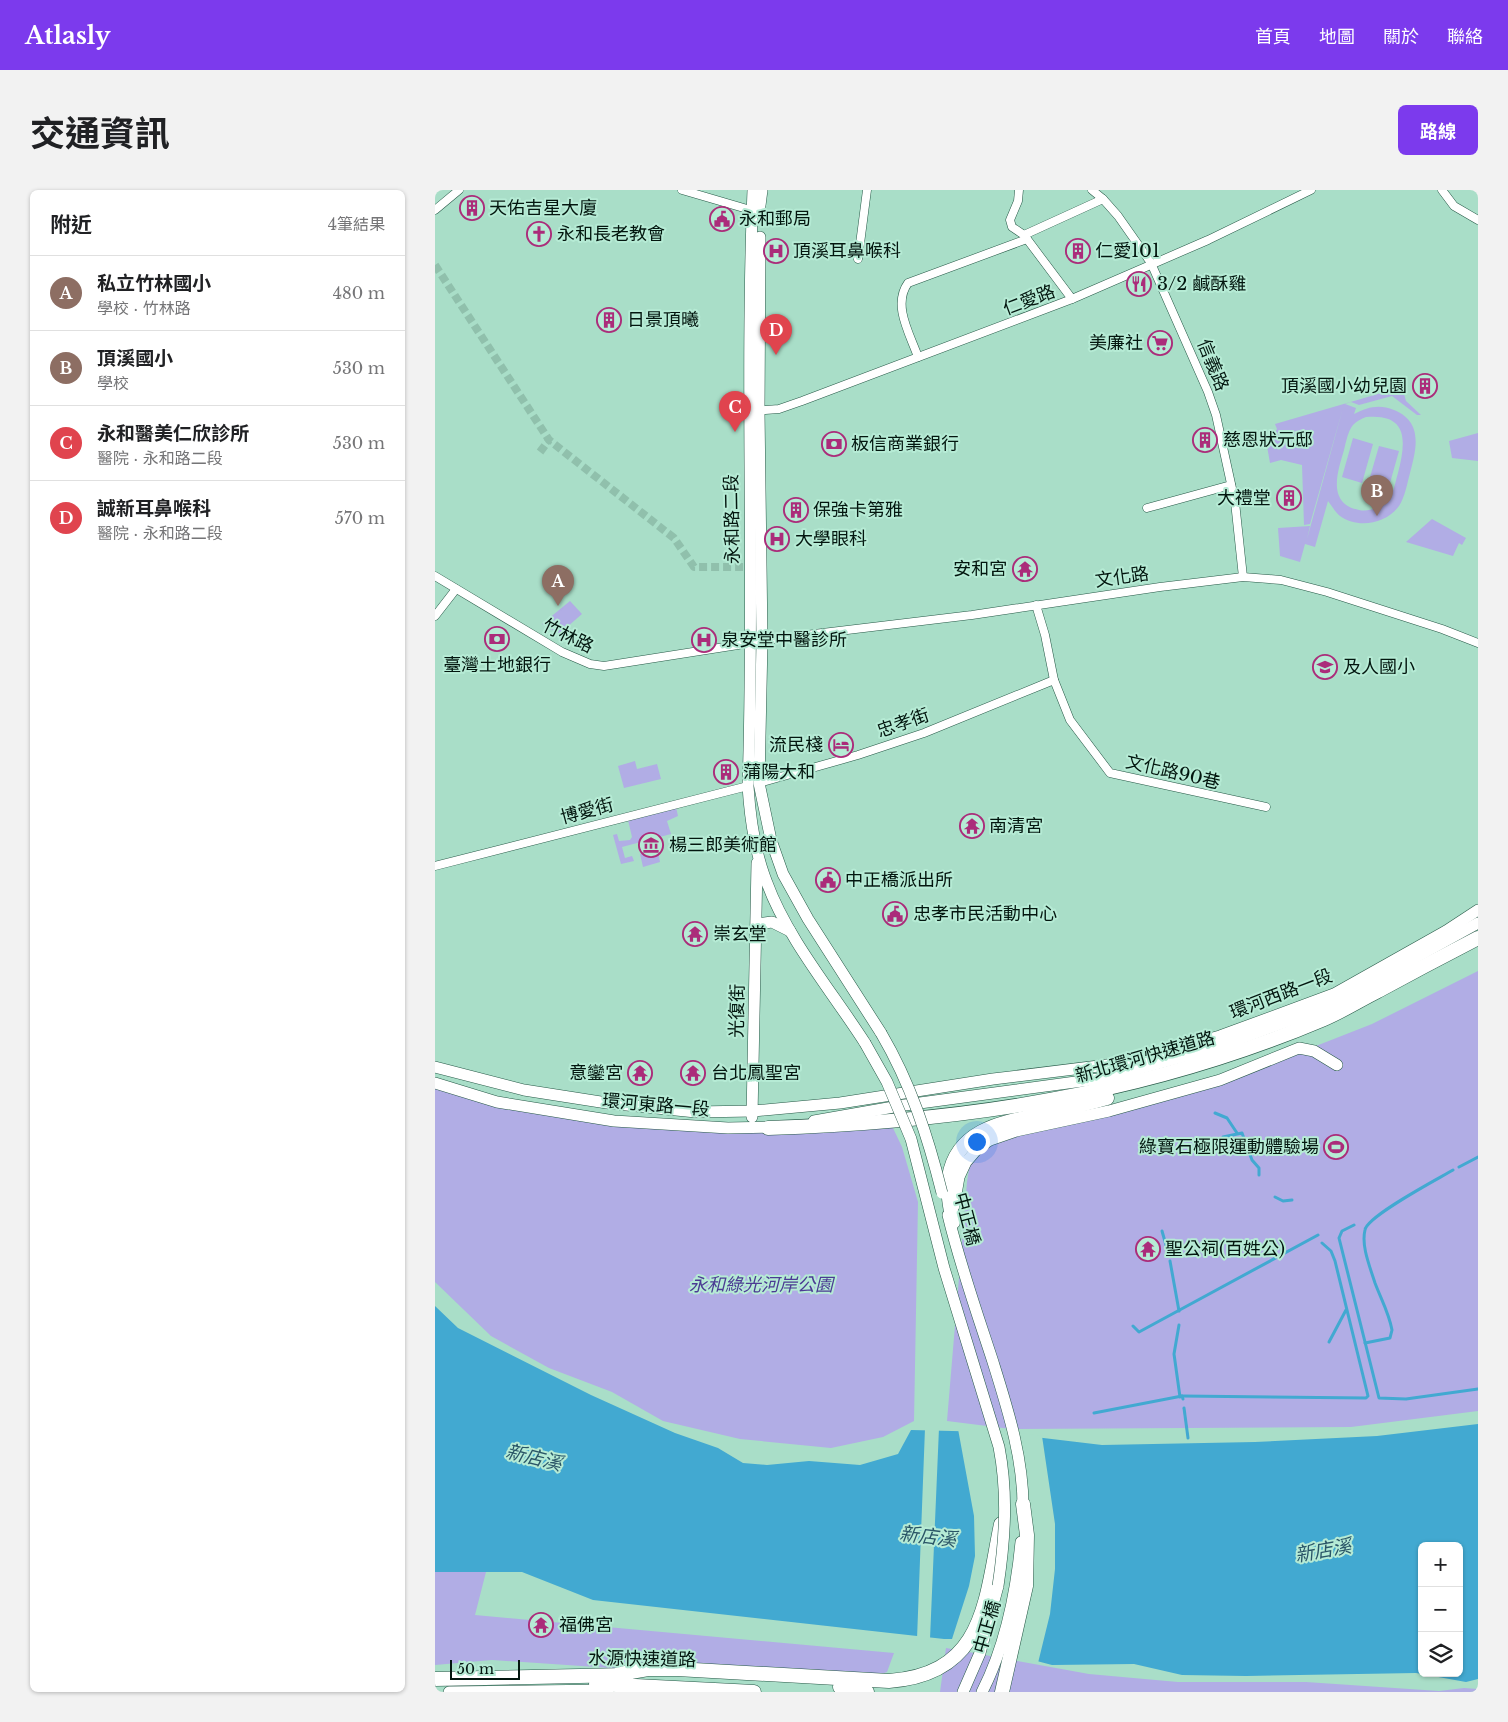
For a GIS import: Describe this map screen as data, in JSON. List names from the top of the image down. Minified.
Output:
{"streets":{"highway":["新北環河快速道路","水源快速道路"],"main road":["永和路二段","環河西路一段","光復街","環河東路一段","中正橋"],"street":["仁愛路","信義路","文化路","竹林路","忠孝街","文化路90巷","博愛街"]},"crossings":[["仁愛路","信義路"],["仁愛路","永和路二段"],["信義路","文化路"],["永和路二段","文化路"],["永和路二段","竹林路"],["永和路二段","忠孝街"],["永和路二段","博愛街"],["永和路二段","光復街"],["永和路二段","中正橋"],["文化路","竹林路"],["文化路","文化路90巷"],["忠孝街","文化路90巷"],["忠孝街","博愛街"],["忠孝街","中正橋"],["博愛街","中正橋"],["環河西路一段","環河東路一段"],["光復街","環河東路一段"],["光復街","中正橋"],["新北環河快速道路","環河東路一段"]],"water":["新店溪"],"parks":["永和綠光河岸公園"],"places":{"building":["天佑吉星大廈","仁愛101","日景頂曦","頂溪國小幼兒園","慈恩狀元邸","大禮堂","保強卡第雅","蒲陽大和"],"public building":["永和郵局","中正橋派出所","忠孝市民活動中心"],"church":["永和長老教會"],"hospital":["頂溪耳鼻喉科","大學眼科","泉安堂中醫診所"],"restaurant":["3/2 鹹酥雞"],"supermarket":["美廉社"],"bank":["板信商業銀行","臺灣土地銀行"],"temple":["安和宮","南清宮","崇玄堂","意鑾宮","台北鳳聖宮","聖公祠(百姓公)","福佛宮"],"school or university":["及人國小"],"hotel":["流民棧"],"museum":["楊三郎美術館"],"sports":["綠寶石極限運動體驗場"]},"scale_bar":"50 m","page":{"header":"Atlasly","nav":["首頁","地圖","關於","聯絡"],"title":"交通資訊","buttons":"路線","heading":["附近","4筆結果"],"list":[{"mark":"A","name":"私立竹林國小","note":"學校 · 竹林路","value":"480 m"},{"mark":"B","name":"頂溪國小","note":"學校","value":"530 m"},{"mark":"C","name":"永和醫美仁欣診所","note":"醫院 · 永和路二段","value":"530 m"},{"mark":"D","name":"誠新耳鼻喉科","note":"醫院 · 永和路二段","value":"570 m"}],"pins":["D","C","B","A"],"map_buttons":["+","−"],"scale":"50 m"}}
